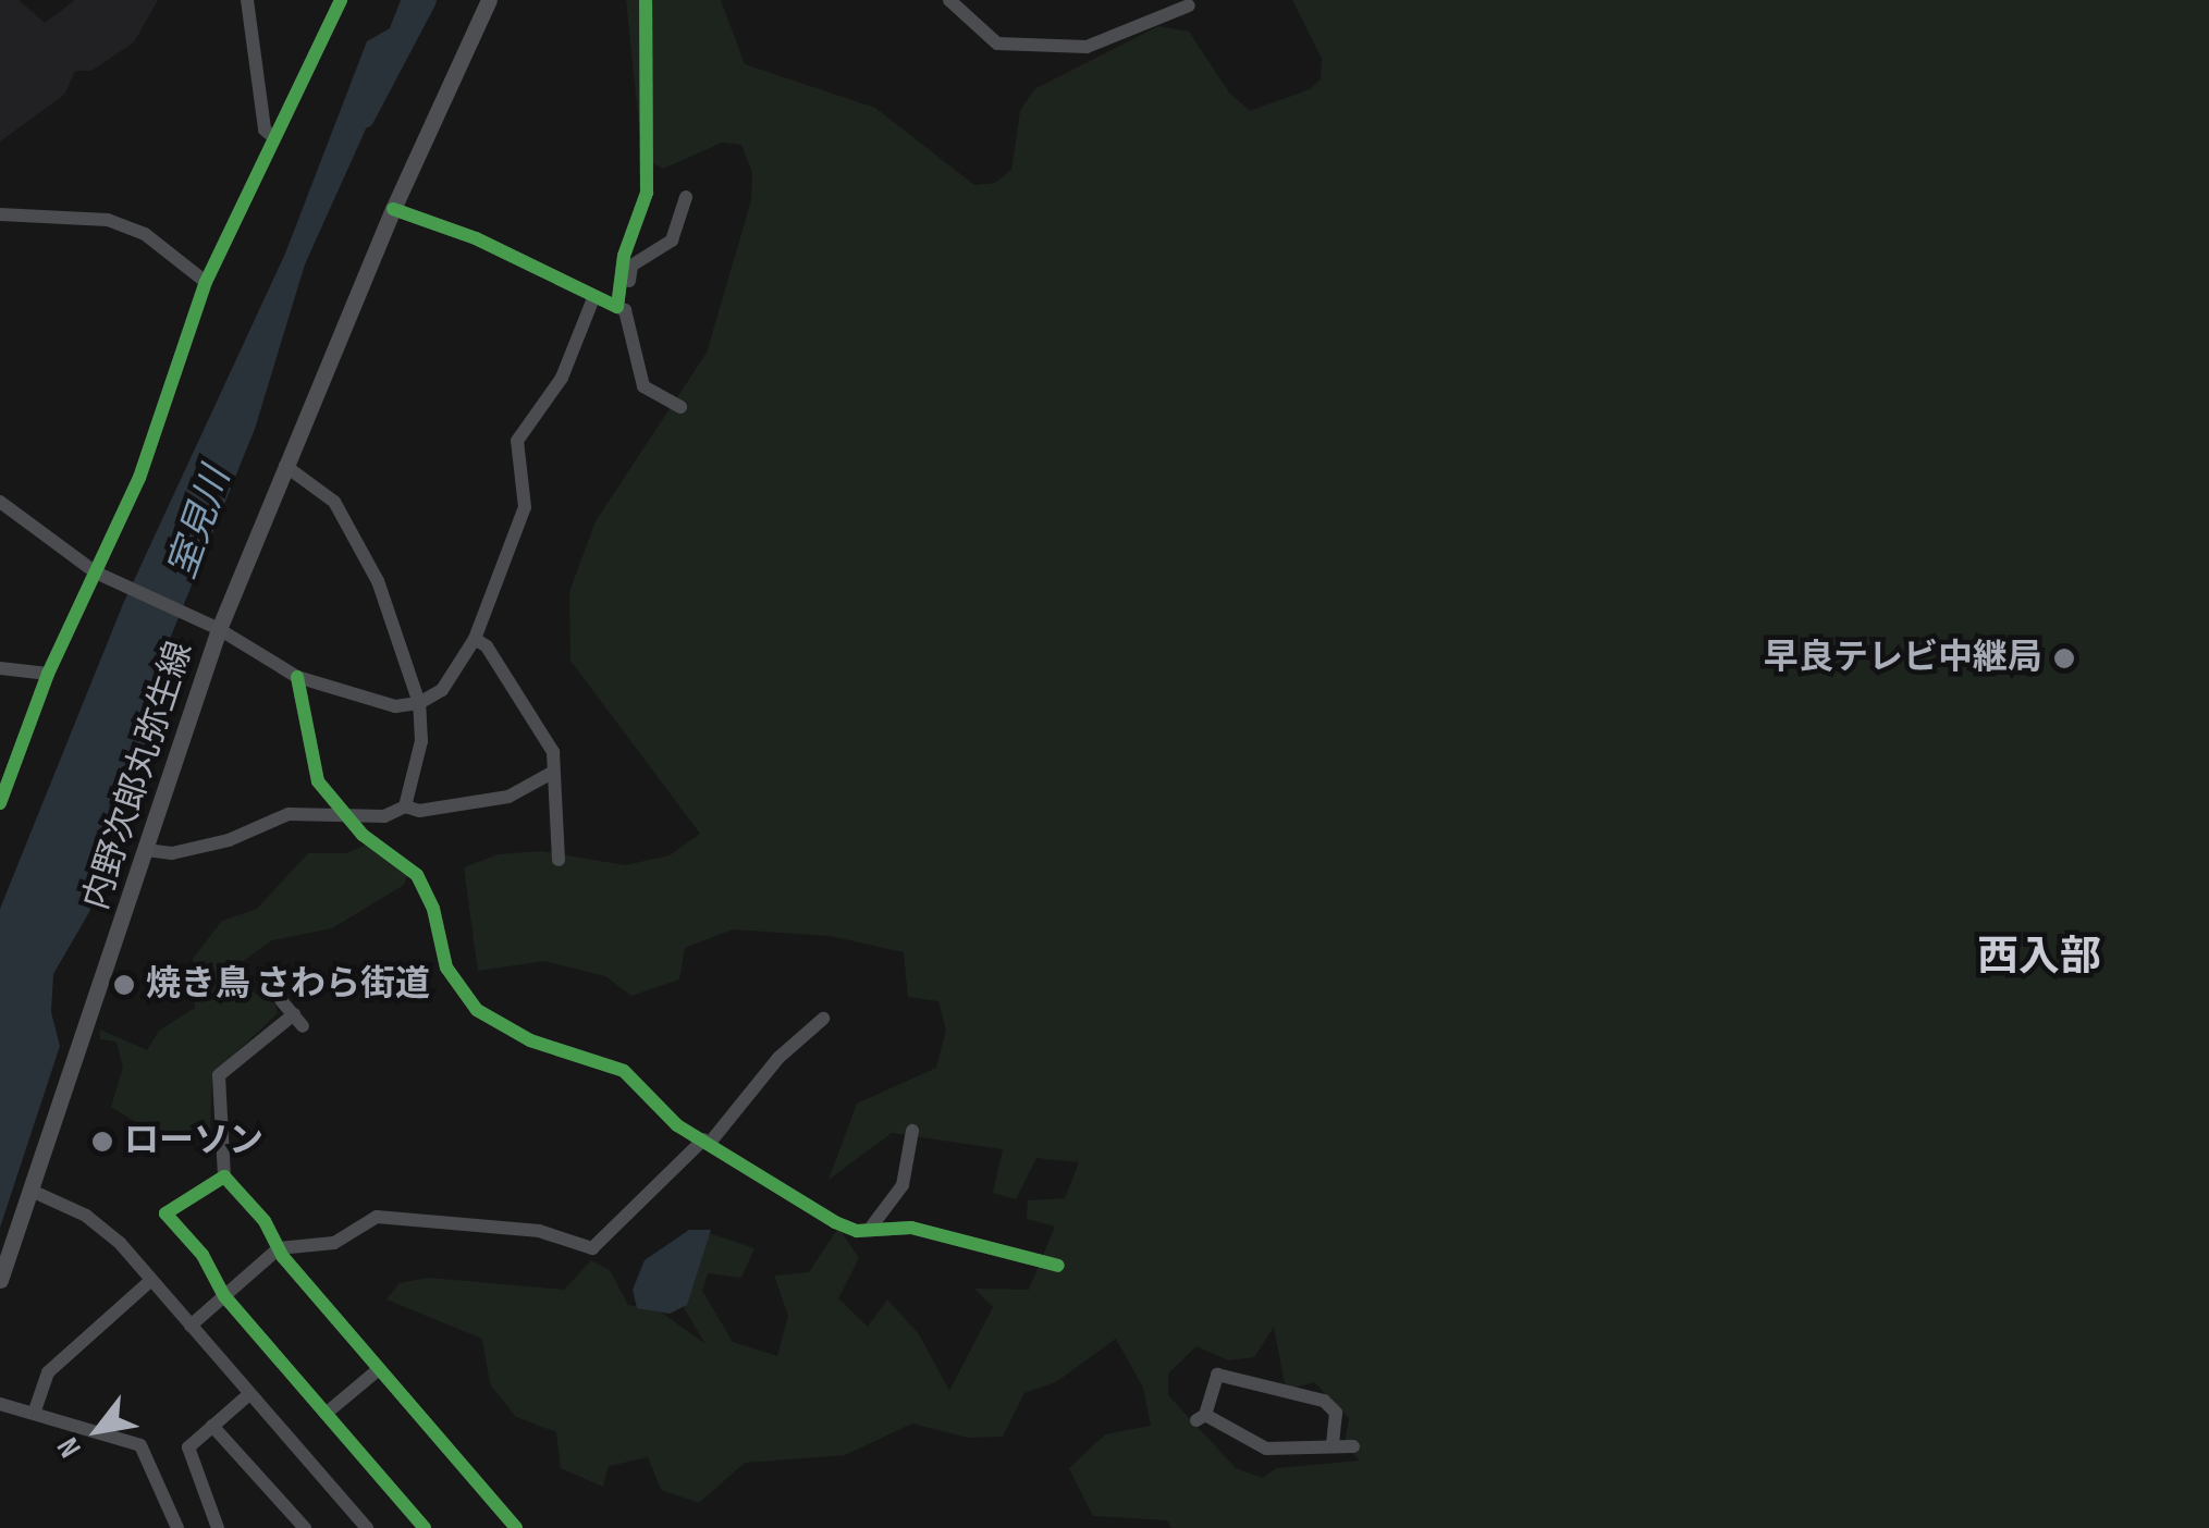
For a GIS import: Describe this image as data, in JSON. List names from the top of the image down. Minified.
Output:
{"streets":{"main road":["内野次郎丸弥生線"]},"districts":["西入部"],"water":["室見川"],"places":["早良テレビ中継局","焼き鳥 さわら街道","ローソン"],"north":"bottom left"}
